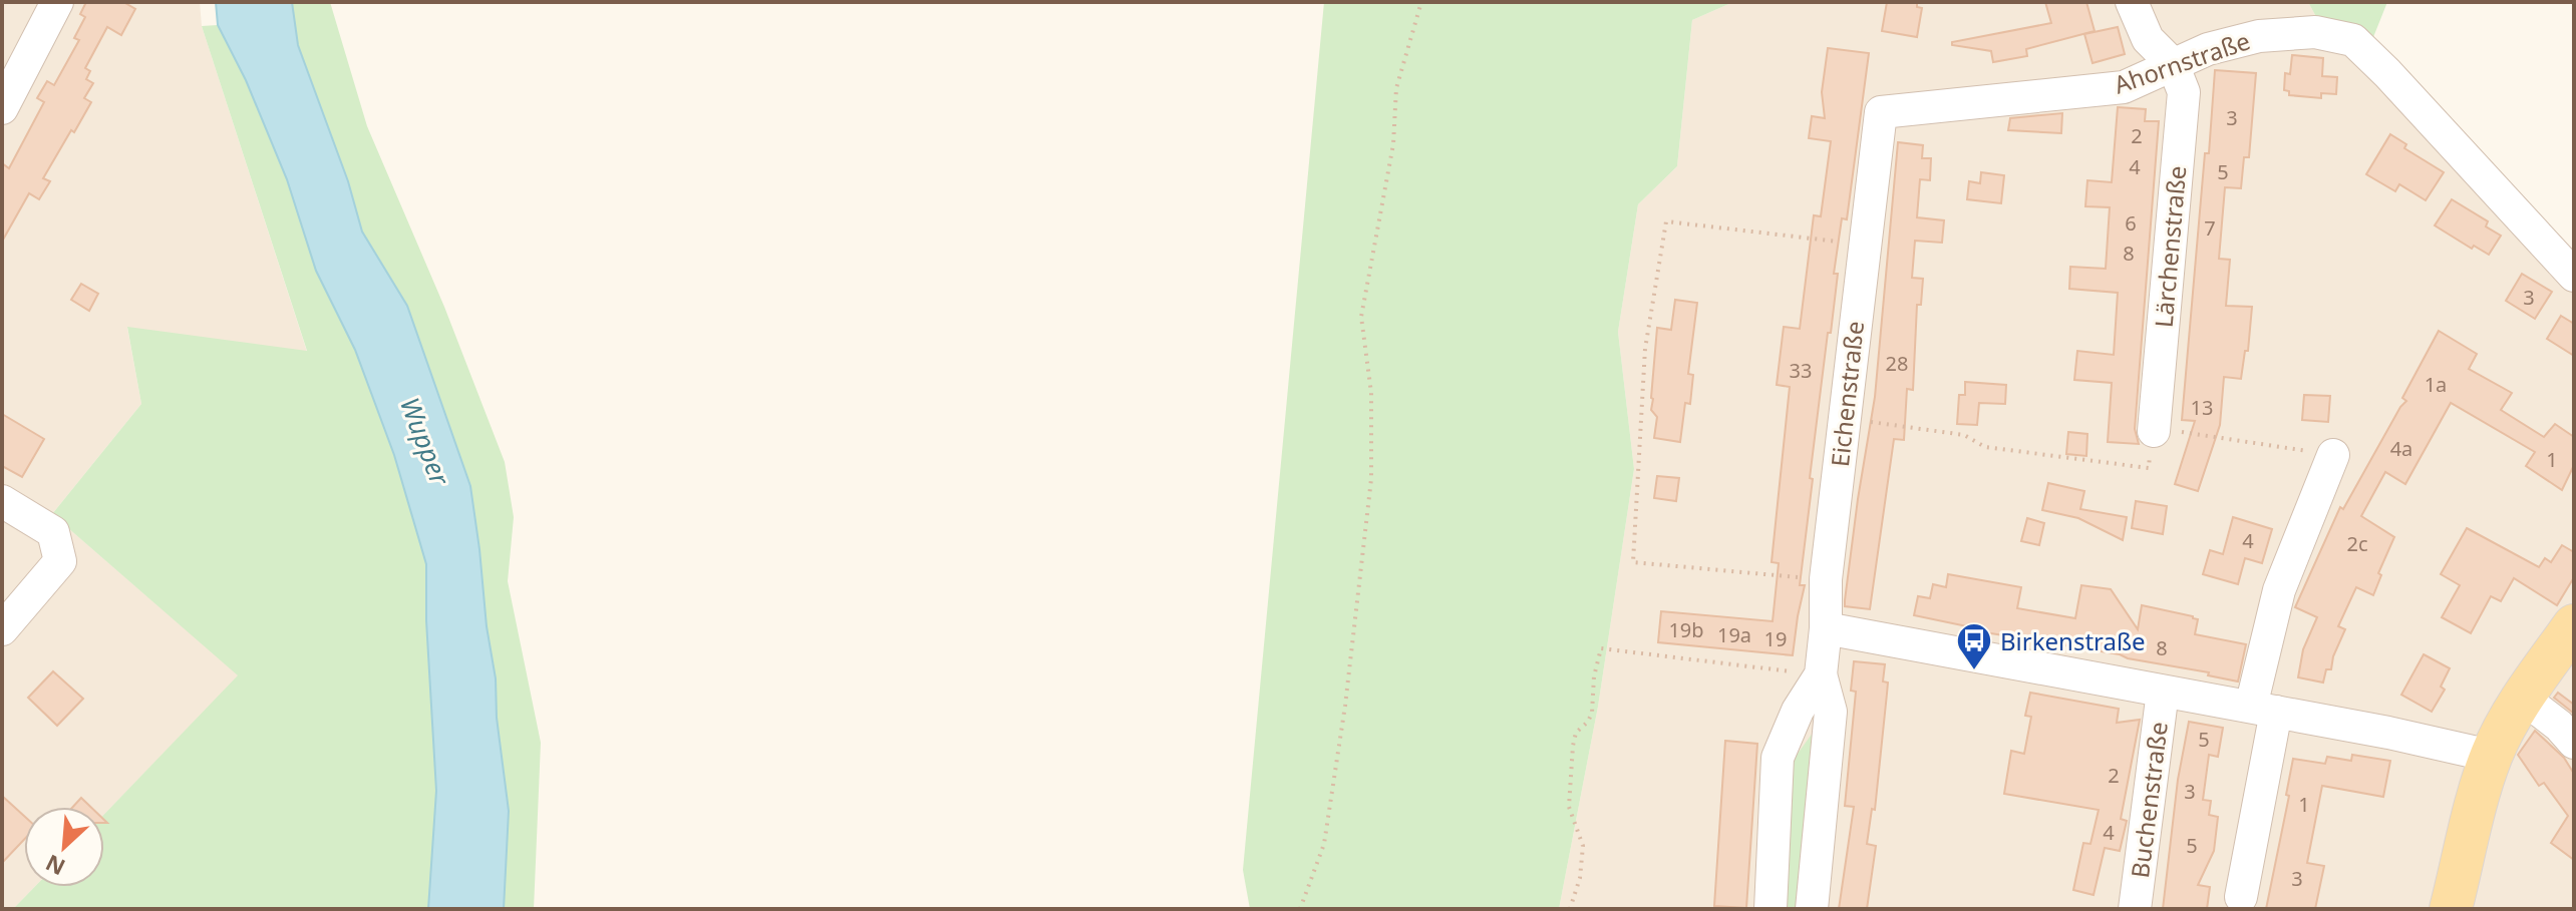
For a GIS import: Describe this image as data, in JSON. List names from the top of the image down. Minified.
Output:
{"streets":{"street":["Ahornstraße","Lärchenstraße","Eichenstraße","Buchenstraße"]},"crossings":[["Ahornstraße","Lärchenstraße"],["Ahornstraße","Eichenstraße"]],"water":["Wupper"],"places":{"bus stop":["Birkenstraße"]},"house_numbers":["3","2","4","5","6","7","8","3","28","33","1a","13","4a","1","4","2c","19b","19a","19","8","5","2","3","1","4","5","3"],"north":"bottom left"}
